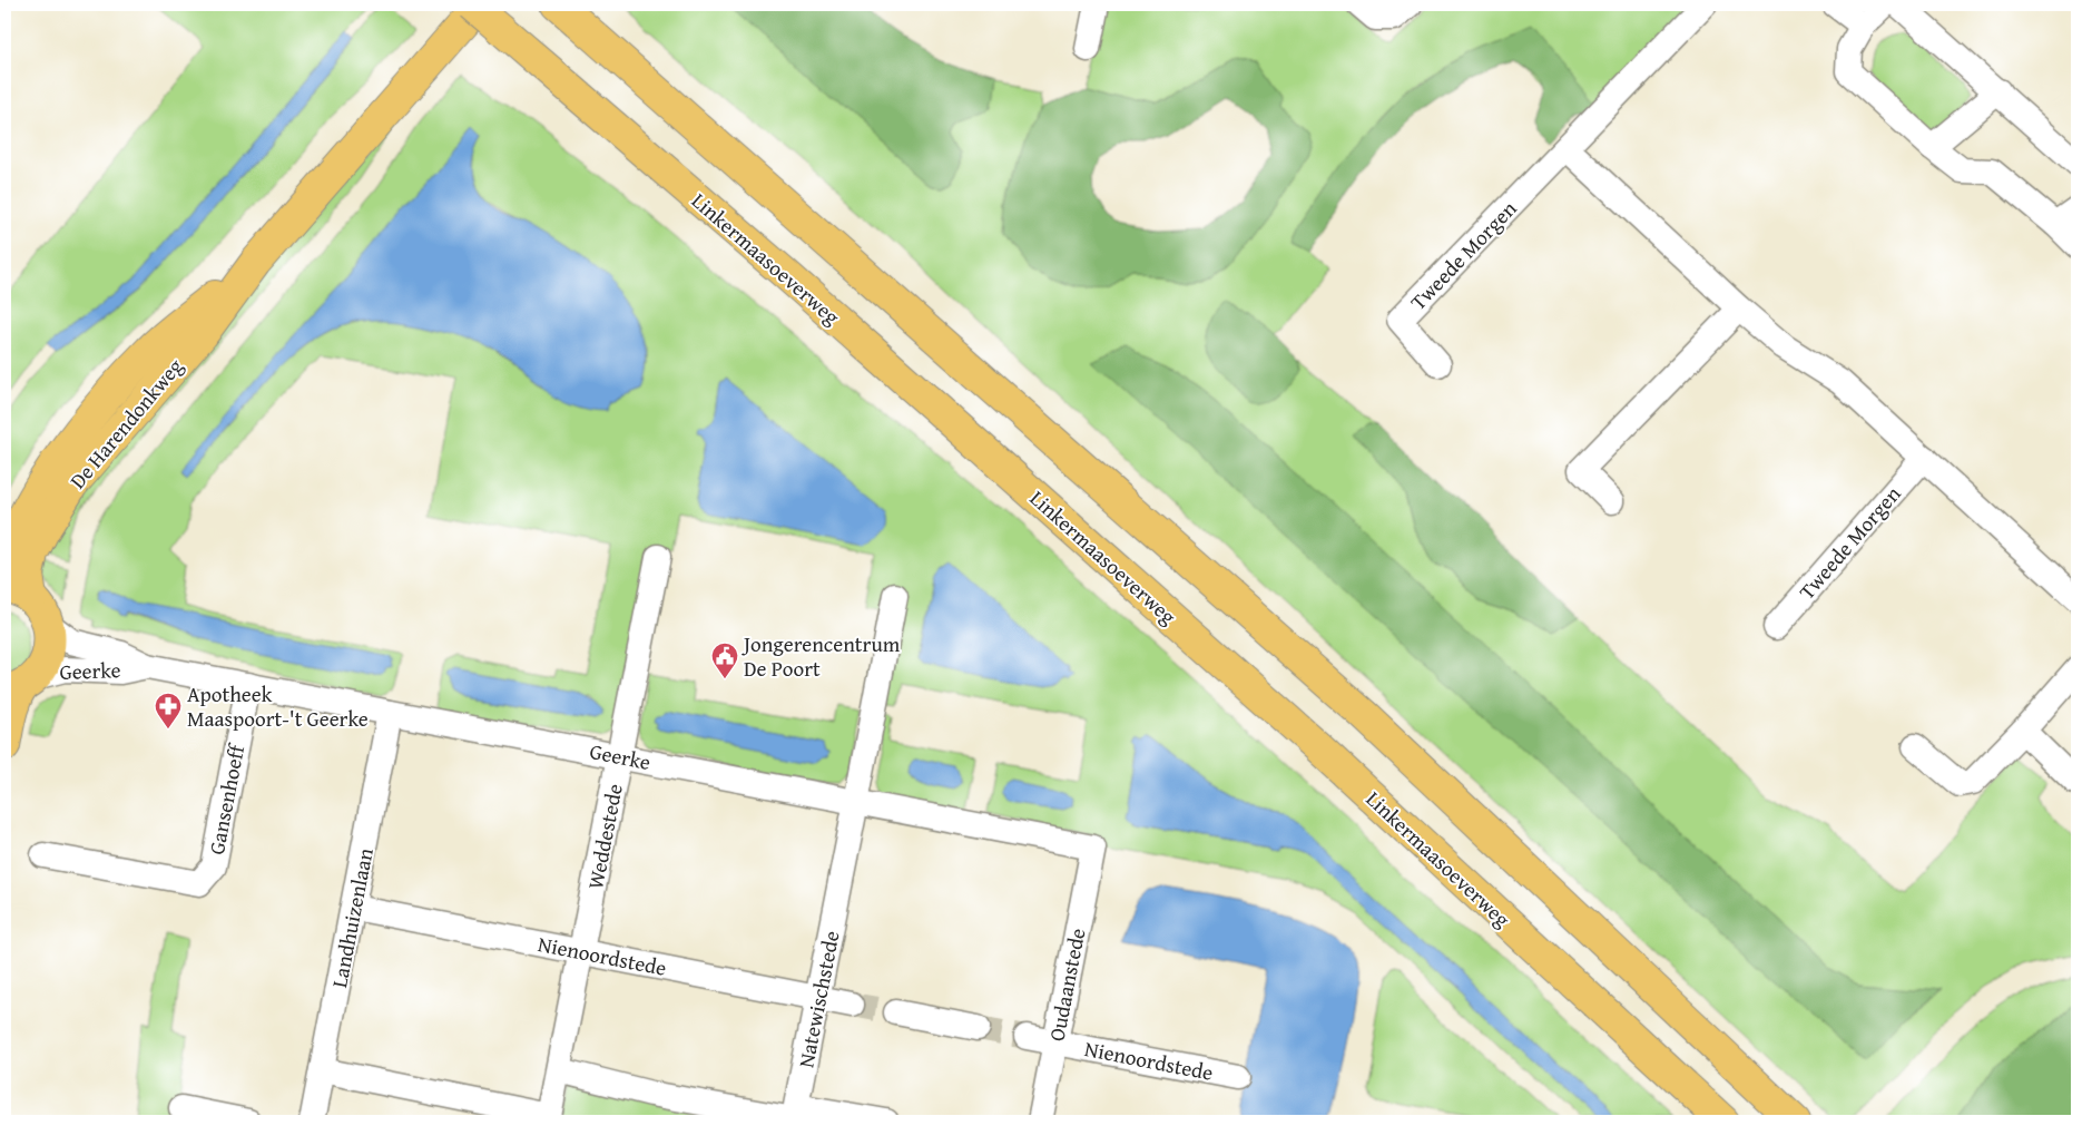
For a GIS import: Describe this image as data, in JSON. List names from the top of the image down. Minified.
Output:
{"streets":{"main road":["Linkermaasoeverweg","De Harendonkweg"],"street":["Tweede Morgen","Geerke","Gansenhoeff","Weddestede","Landhuizenlaan","Nienoordstede","Oudaanstede","Natewischstede"]},"crossings":[["Geerke","Gansenhoeff"],["Geerke","Weddestede"],["Geerke","Landhuizenlaan"],["Geerke","Oudaanstede"],["Geerke","Natewischstede"],["Weddestede","Landhuizenlaan"],["Weddestede","Nienoordstede"],["Landhuizenlaan","Nienoordstede"],["Nienoordstede","Oudaanstede"],["Nienoordstede","Natewischstede"]],"places":{"public building":["Jongerencentrum De Poort"],"pharmacy":["Apotheek Maaspoort-'t Geerke"]}}
